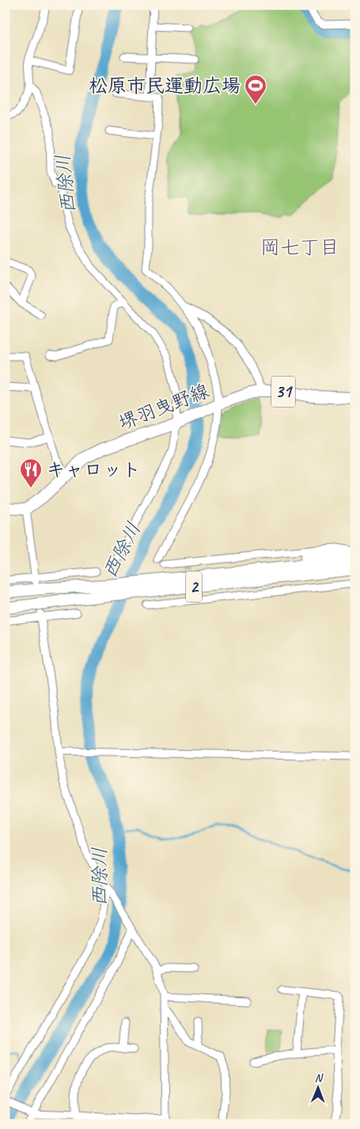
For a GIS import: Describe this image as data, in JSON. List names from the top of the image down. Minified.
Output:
{"streets":{"main road":["31","堺羽曳野線","2"]},"districts":["岡七丁目"],"water":["西除川"],"places":{"sports":["松原市民運動広場"],"restaurant":["キャロット"]},"north":"top"}
